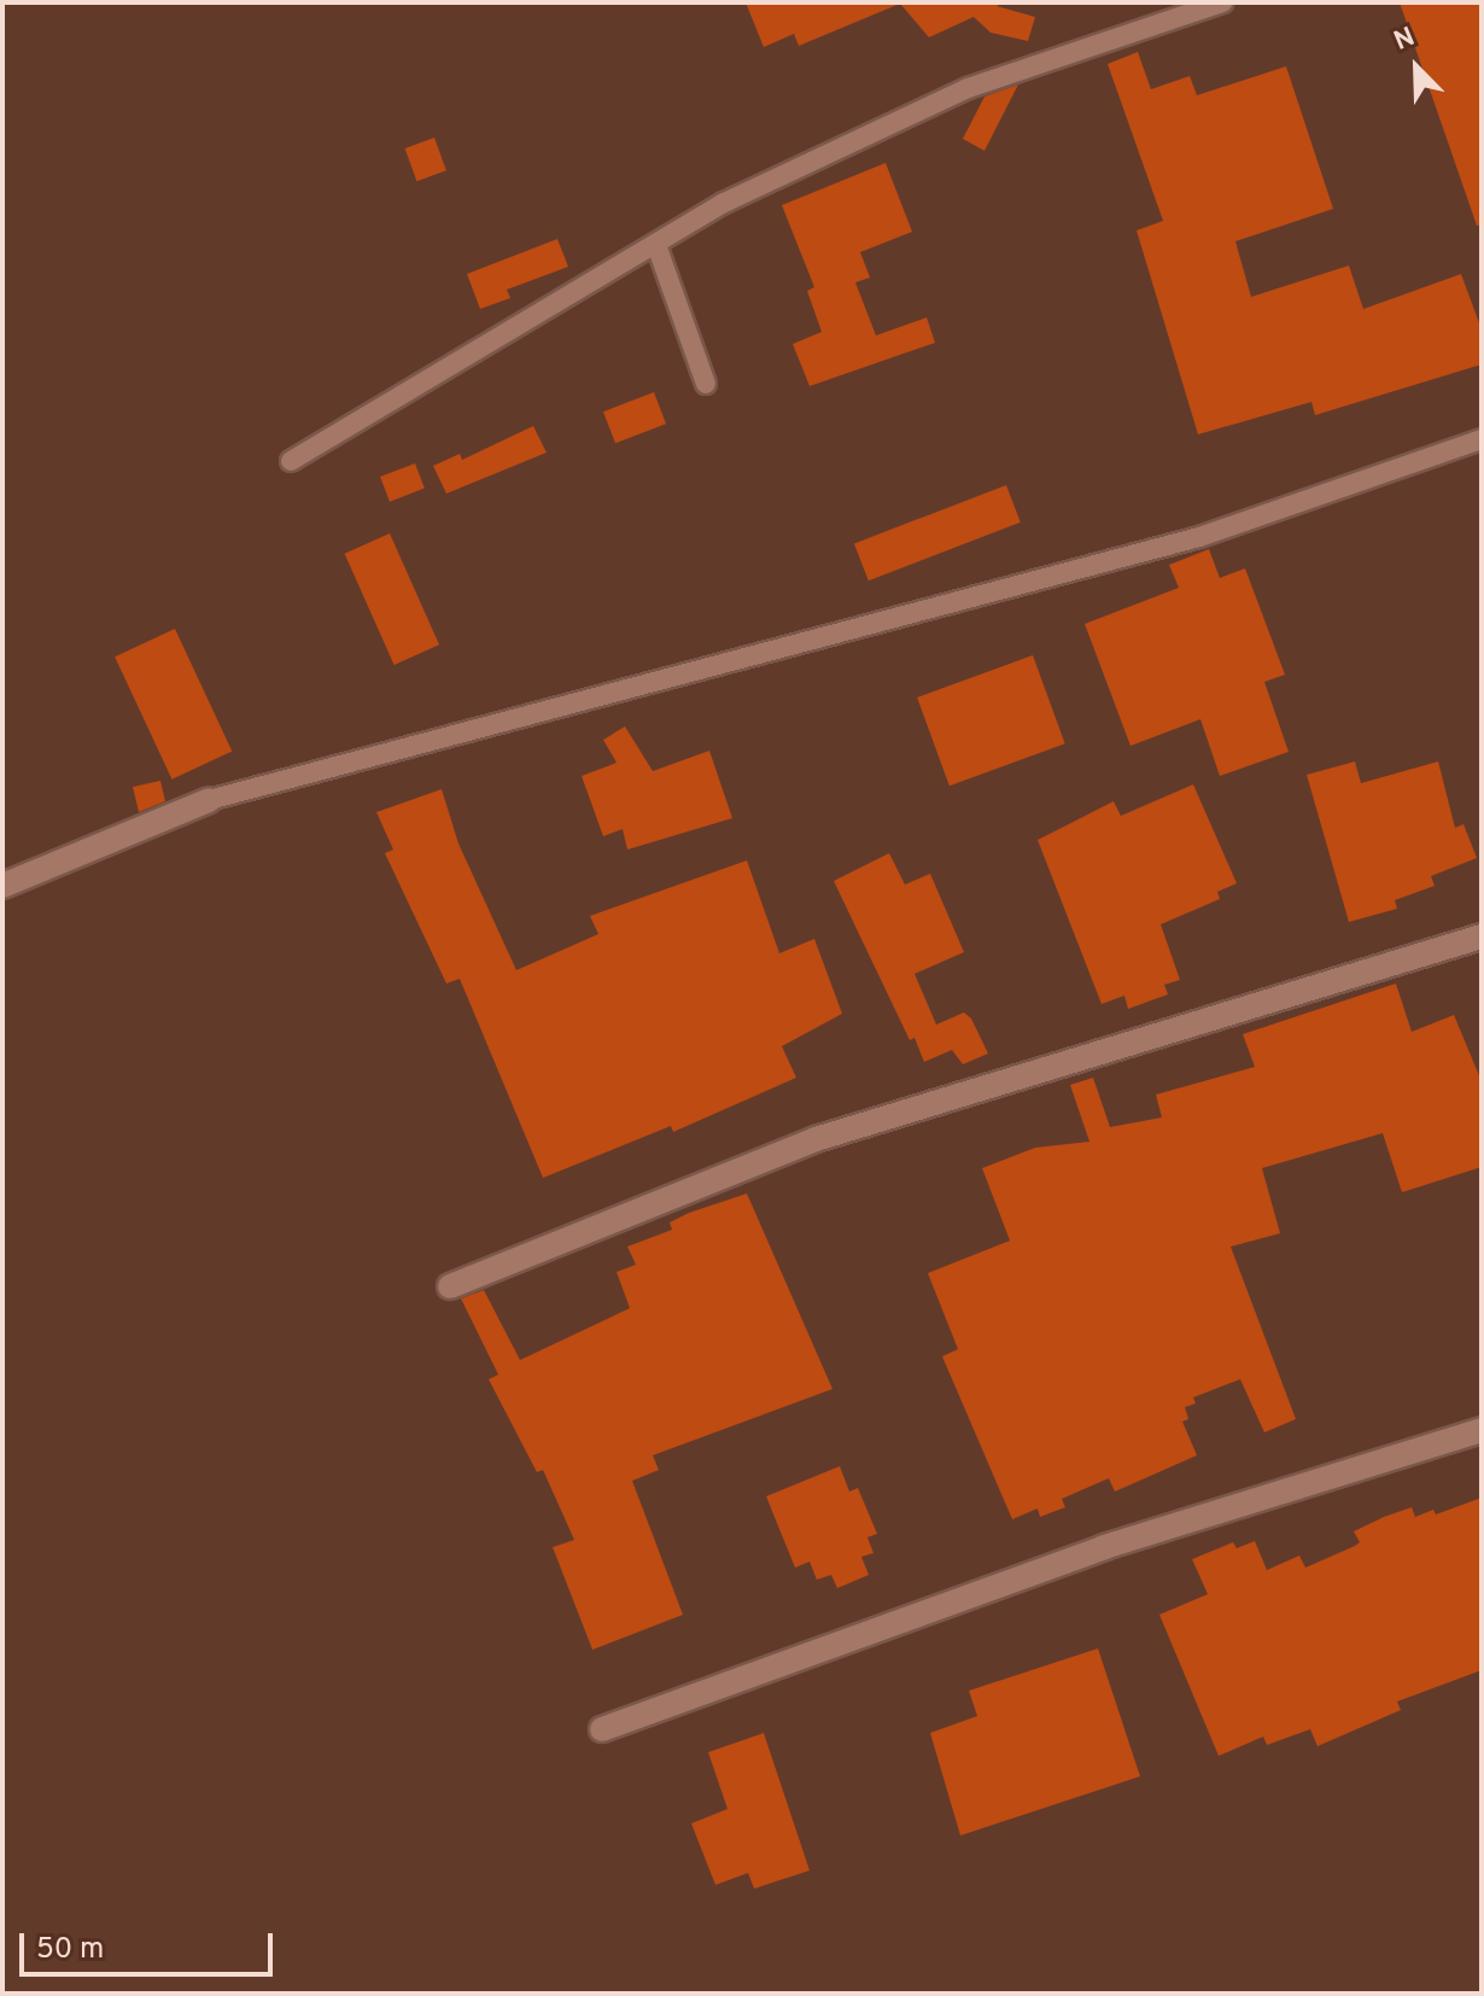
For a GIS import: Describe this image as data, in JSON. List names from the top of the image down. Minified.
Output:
{"scale_bar":"50 m","north":"top left"}
